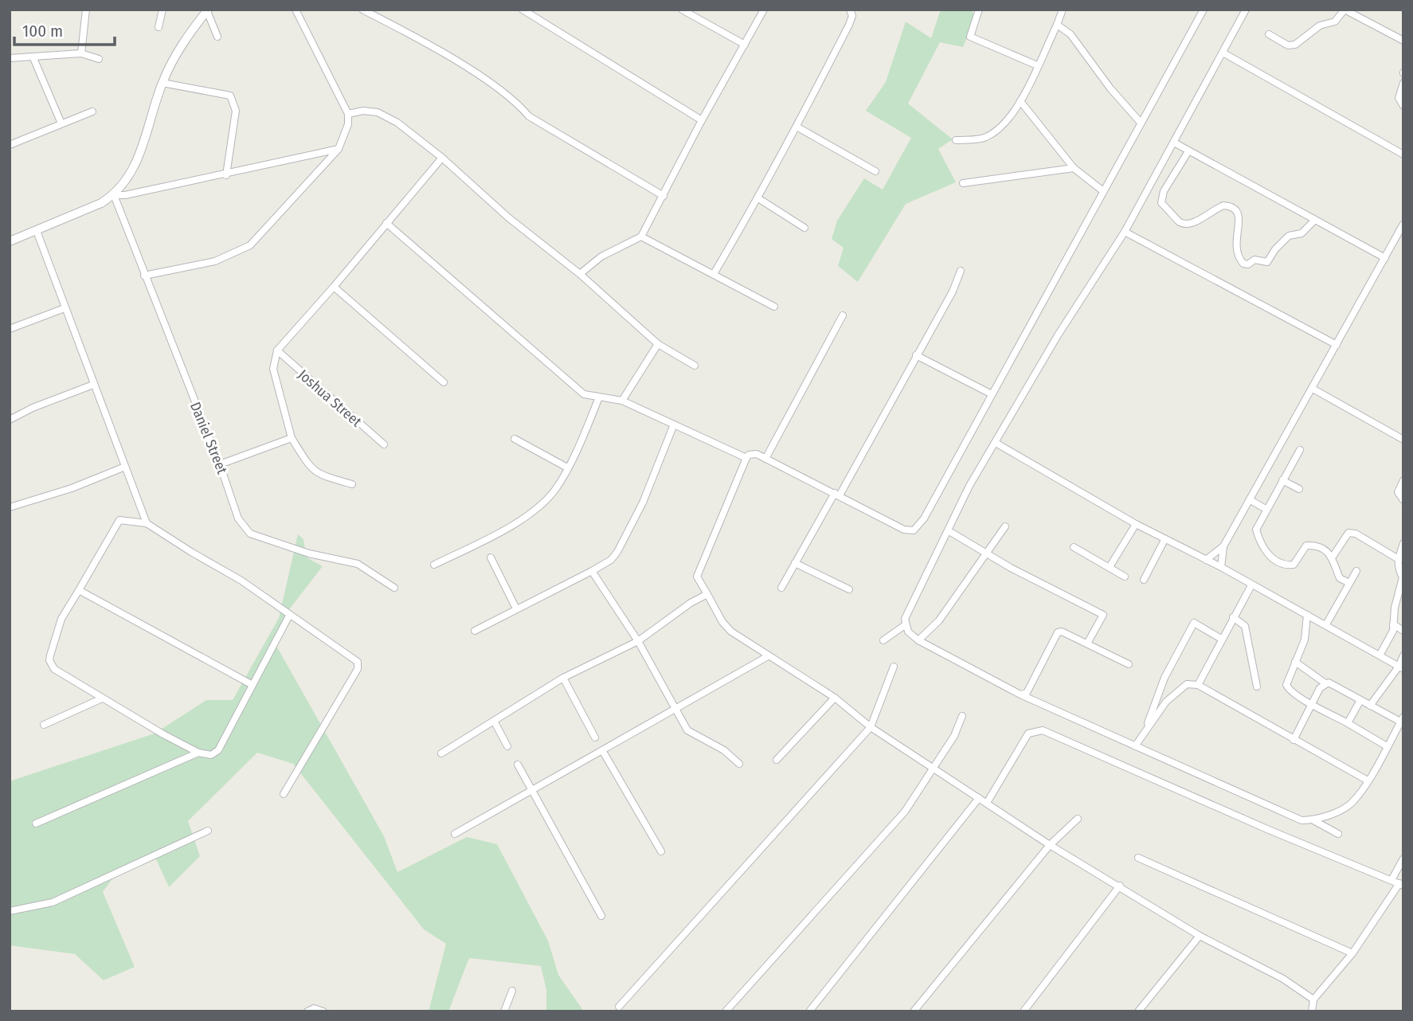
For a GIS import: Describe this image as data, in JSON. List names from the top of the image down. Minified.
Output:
{"streets":{"street":["Joshua Street","Daniel Street"]},"scale_bar":"100 m"}
